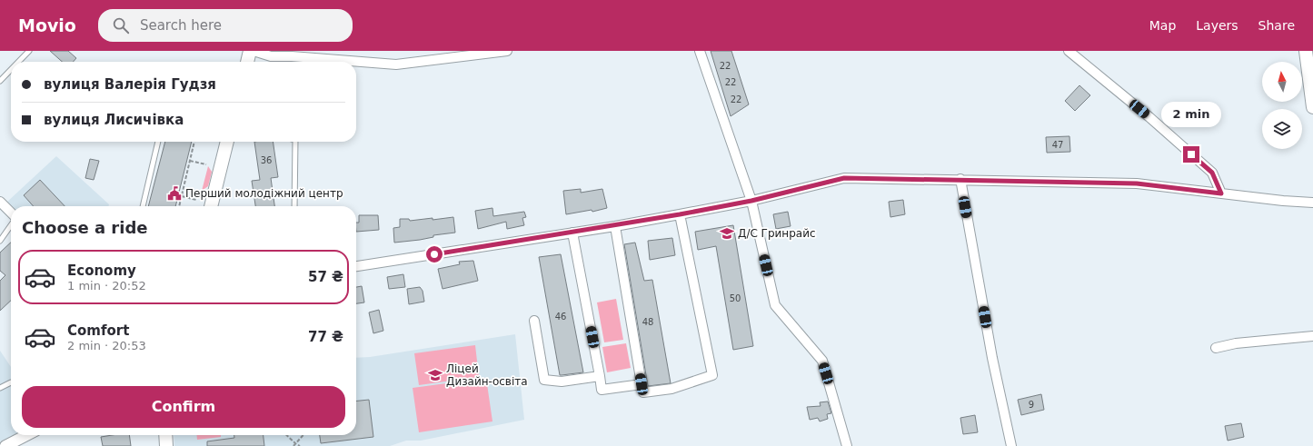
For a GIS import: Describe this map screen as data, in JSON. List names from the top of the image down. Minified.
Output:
{"places":{"public building":["Перший молодіжний центр"],"school or university":["Д/С Гринрайс","Ліцей Дизайн-освіта"]},"house_numbers":["22","22","22","47","36","50","46","48","9"],"north":"top","page":{"header":"Movio","search":"Search here","nav":["Map","Layers","Share"],"banner":["вулиця Валерія Гудзя","вулиця Лисичівка"],"bubble":"2 min","heading":"Choose a ride","list":[{"name":"Economy","note":"1 min · 20:52","value":"57 ₴"},{"name":"Comfort","note":"2 min · 20:53","value":"77 ₴"}],"buttons":"Confirm"}}
